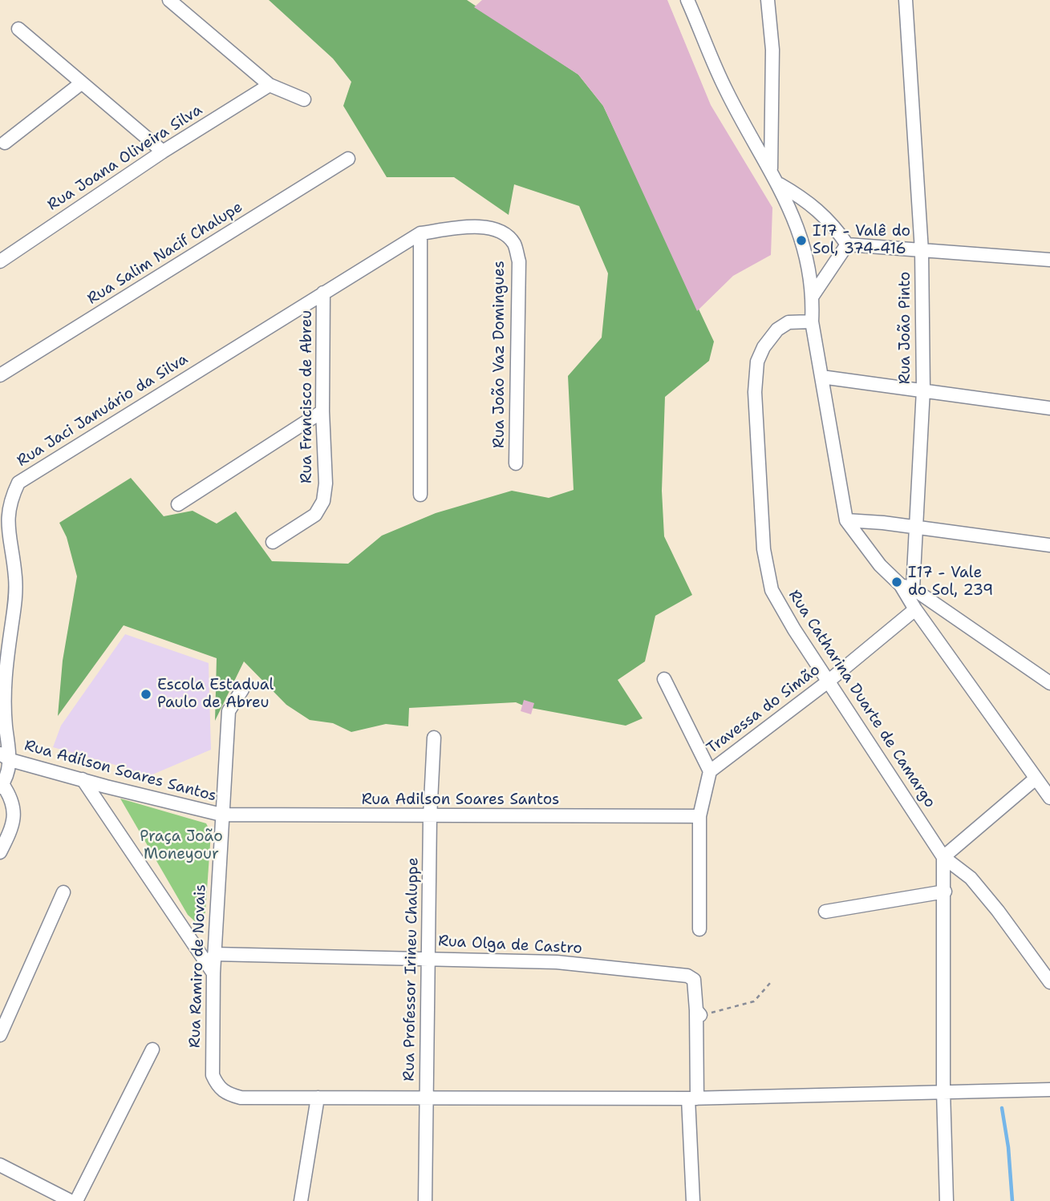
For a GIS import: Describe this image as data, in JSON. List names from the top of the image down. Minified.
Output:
{"streets":{"street":["Rua Joana Oliveira Silva","Rua Salim Nacif Chalupe","Rua João Pinto","Rua João Vaz Domingues","Rua Francisco de Abreu","Rua Jaci Januário da Silva","Rua Catharina Duarte de Camargo","Travessa do Simão","Rua Adílson Soares Santos","Rua Adilson Soares Santos","Rua Olga de Castro","Rua Ramiro de Novais","Rua Professor Irineu Chaluppe"]},"crossings":[["Rua João Vaz Domingues","Rua Jaci Januário da Silva"],["Rua Francisco de Abreu","Rua Jaci Januário da Silva"],["Rua Jaci Januário da Silva","Rua Adílson Soares Santos"],["Rua Catharina Duarte de Camargo","Travessa do Simão"],["Rua Adílson Soares Santos","Rua Adilson Soares Santos"],["Rua Adílson Soares Santos","Rua Ramiro de Novais"],["Rua Adilson Soares Santos","Rua Ramiro de Novais"],["Rua Adilson Soares Santos","Rua Professor Irineu Chaluppe"],["Rua Olga de Castro","Rua Ramiro de Novais"],["Rua Olga de Castro","Rua Professor Irineu Chaluppe"]],"parks":["Praça João Moneyour"],"places":["I17 - Valê do Sol, 374-416","I17 - Vale do Sol, 239","Escola Estadual Paulo de Abreu"]}
